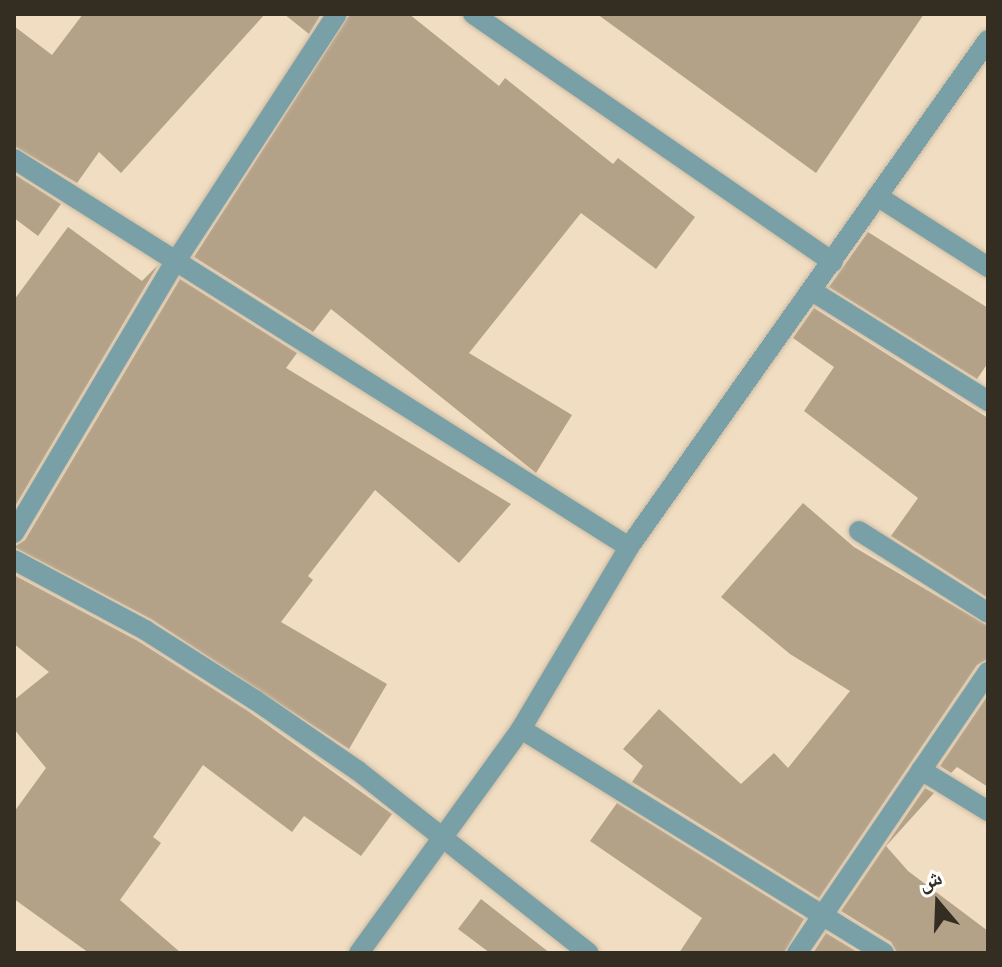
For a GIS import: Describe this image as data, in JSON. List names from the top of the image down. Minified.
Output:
{"north":"top"}
